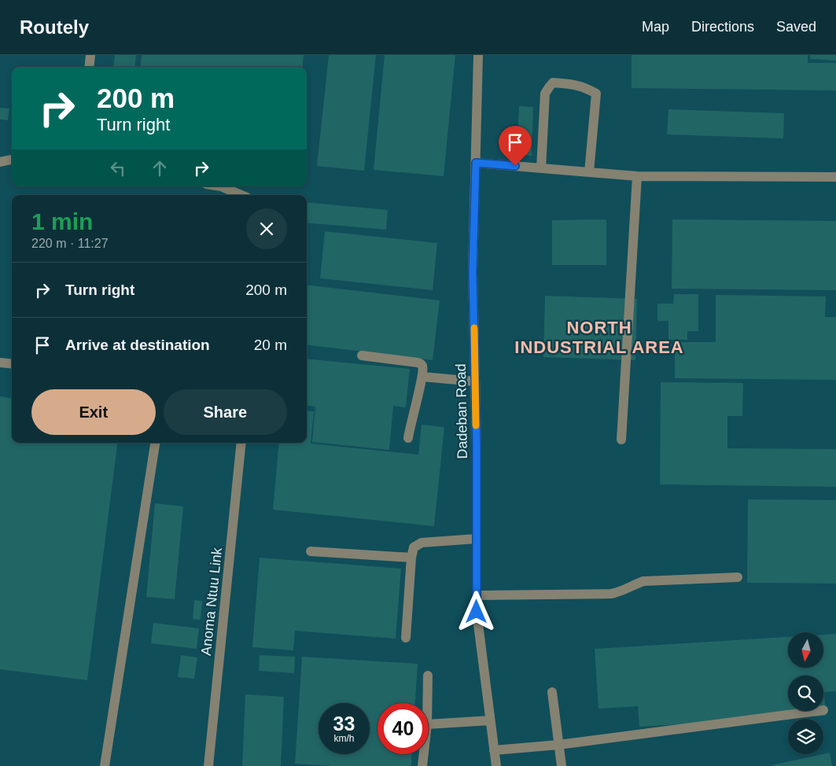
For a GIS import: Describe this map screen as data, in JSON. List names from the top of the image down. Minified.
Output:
{"streets":{"street":["Dadeban Road","Anoma Ntuu Link"]},"districts":["NORTH INDUSTRIAL AREA"],"north":"bottom","page":{"header":"Routely","nav":["Map","Directions","Saved"],"turn":["200 m","Turn right"],"heading":["1 min","220 m · 11:27"],"list":[{"name":"Turn right","value":"200 m"},{"name":"Arrive at destination","value":"20 m"}],"buttons":["Exit","Share"],"speed":"33 km/h","limit":"40"}}
